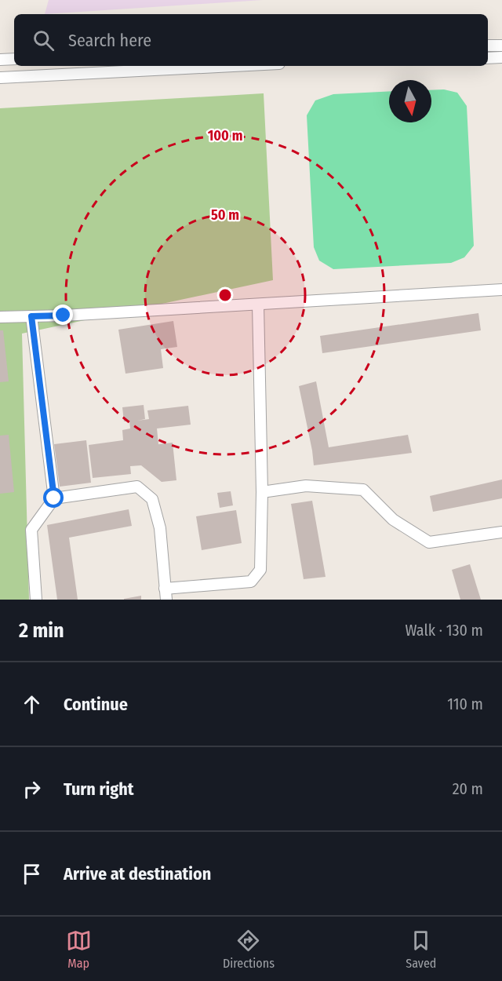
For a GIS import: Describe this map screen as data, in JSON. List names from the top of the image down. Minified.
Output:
{"north":"bottom","page":{"search":"Search here","heading":["2 min","Walk · 130 m"],"list":[["Continue","110 m"],["Turn right","20 m"],"Arrive at destination"],"nav":["Map","Directions","Saved"]},"rings":["100 m","50 m"]}
